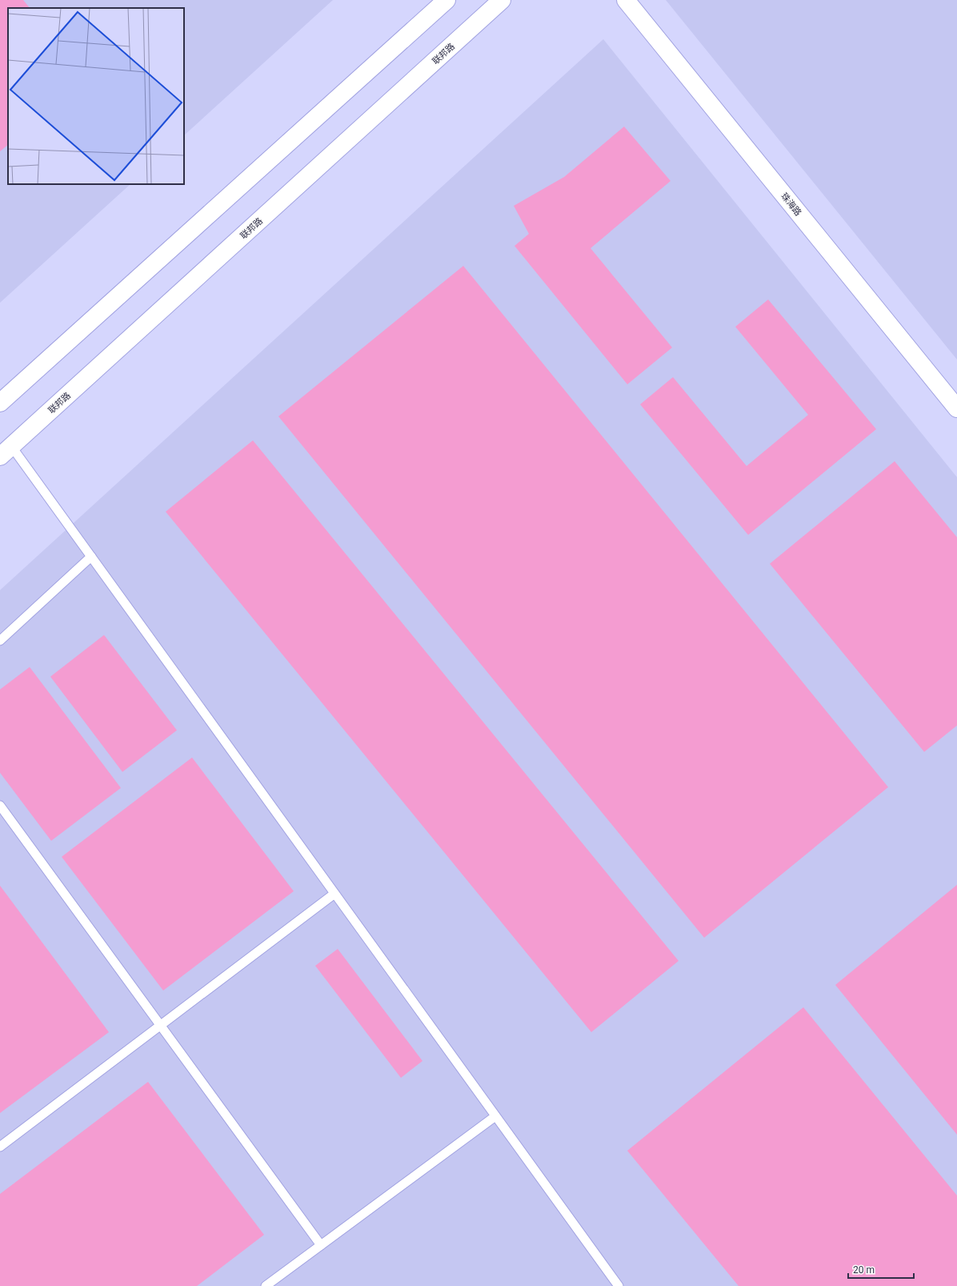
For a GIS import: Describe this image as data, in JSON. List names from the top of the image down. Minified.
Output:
{"streets":{"main road":["联邦路","珠海路"]},"scale_bar":"20 m"}
